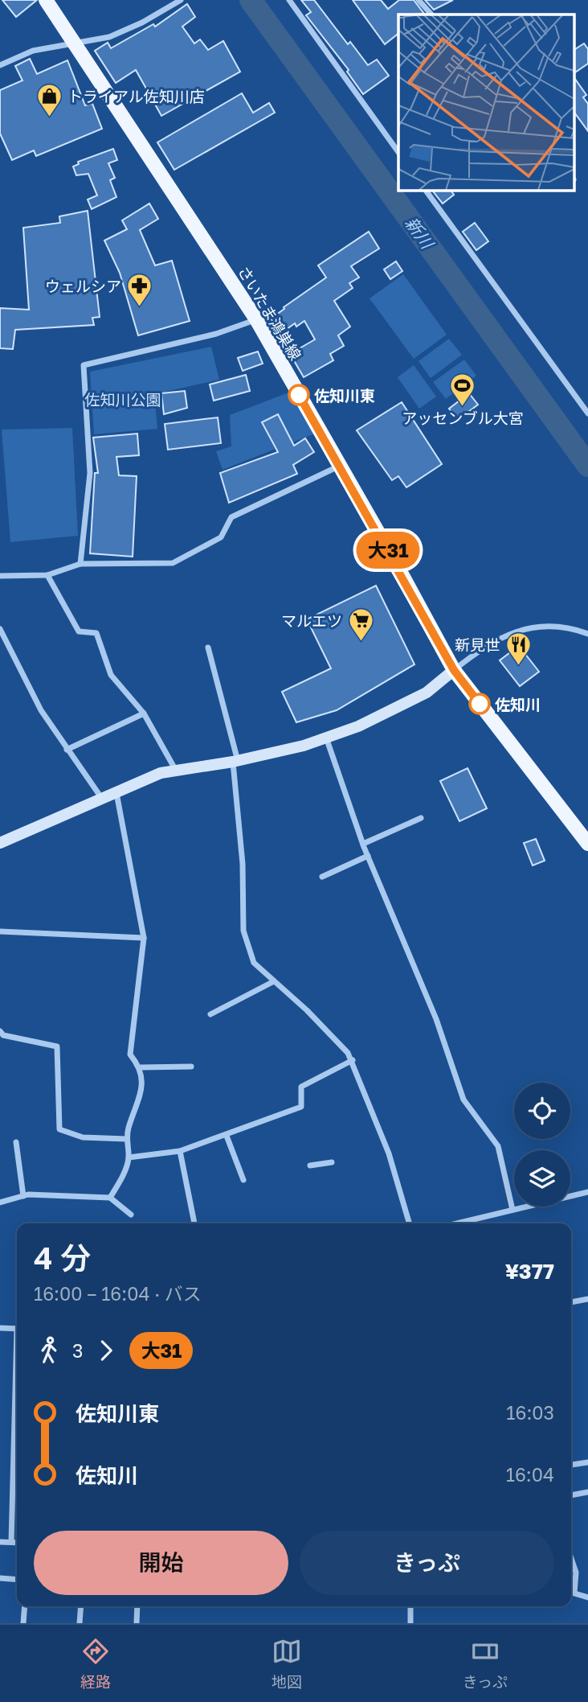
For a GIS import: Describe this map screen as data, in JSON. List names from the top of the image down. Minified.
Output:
{"streets":{"main road":["さいたま鴻巣線"]},"water":["新川"],"parks":["佐知川公園"],"places":{"shop":["トライアル佐知川店"],"pharmacy":["ウェルシア"],"other":["佐知川東","佐知川"],"sports":["アッセンブル大宮"],"supermarket":["マルエツ"],"restaurant":["新見世"]},"lines":["bus line 大31"],"page":{"on_map":"大31","heading":["4 分","16:00 – 16:04 · バス","¥377"],"legs":["3","大31"],"list":[{"name":"佐知川東","value":"16:03"},{"name":"佐知川","value":"16:04"}],"buttons":["開始","きっぷ"],"tabs":["経路","地図","きっぷ"]}}
